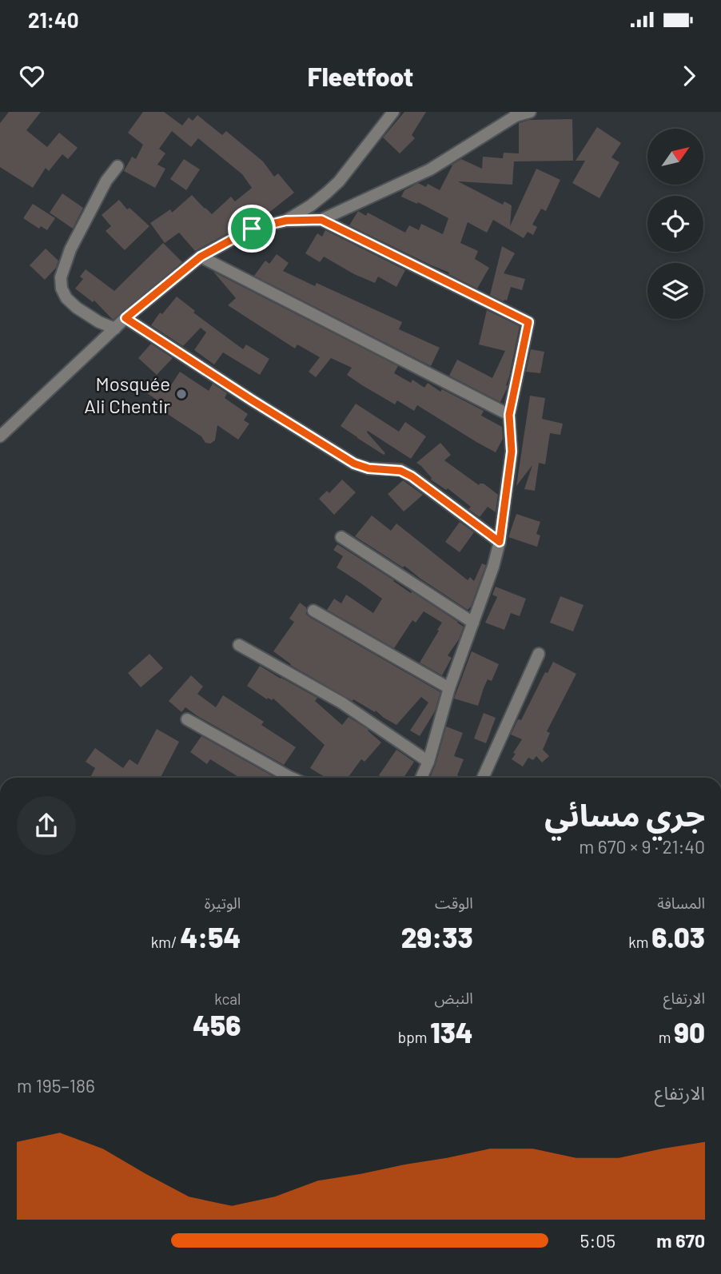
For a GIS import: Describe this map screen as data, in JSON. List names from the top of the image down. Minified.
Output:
{"places":["Mosquée Ali Chentir"],"north":"top right","page":{"status":"21:40","header":"Fleetfoot","heading":["جري مسائي","21:40 · 9 × 670 m"],"stats":[["المسافة","6.03 km"],["الوقت","29:33"],["الوتيرة","4:54 /km"],["الارتفاع","90 m"],["النبض","134 bpm"],["kcal","456"]],"chart":["الارتفاع","186–195 m"],"list":[{"name":"670 m","note":"5:05"}]}}
